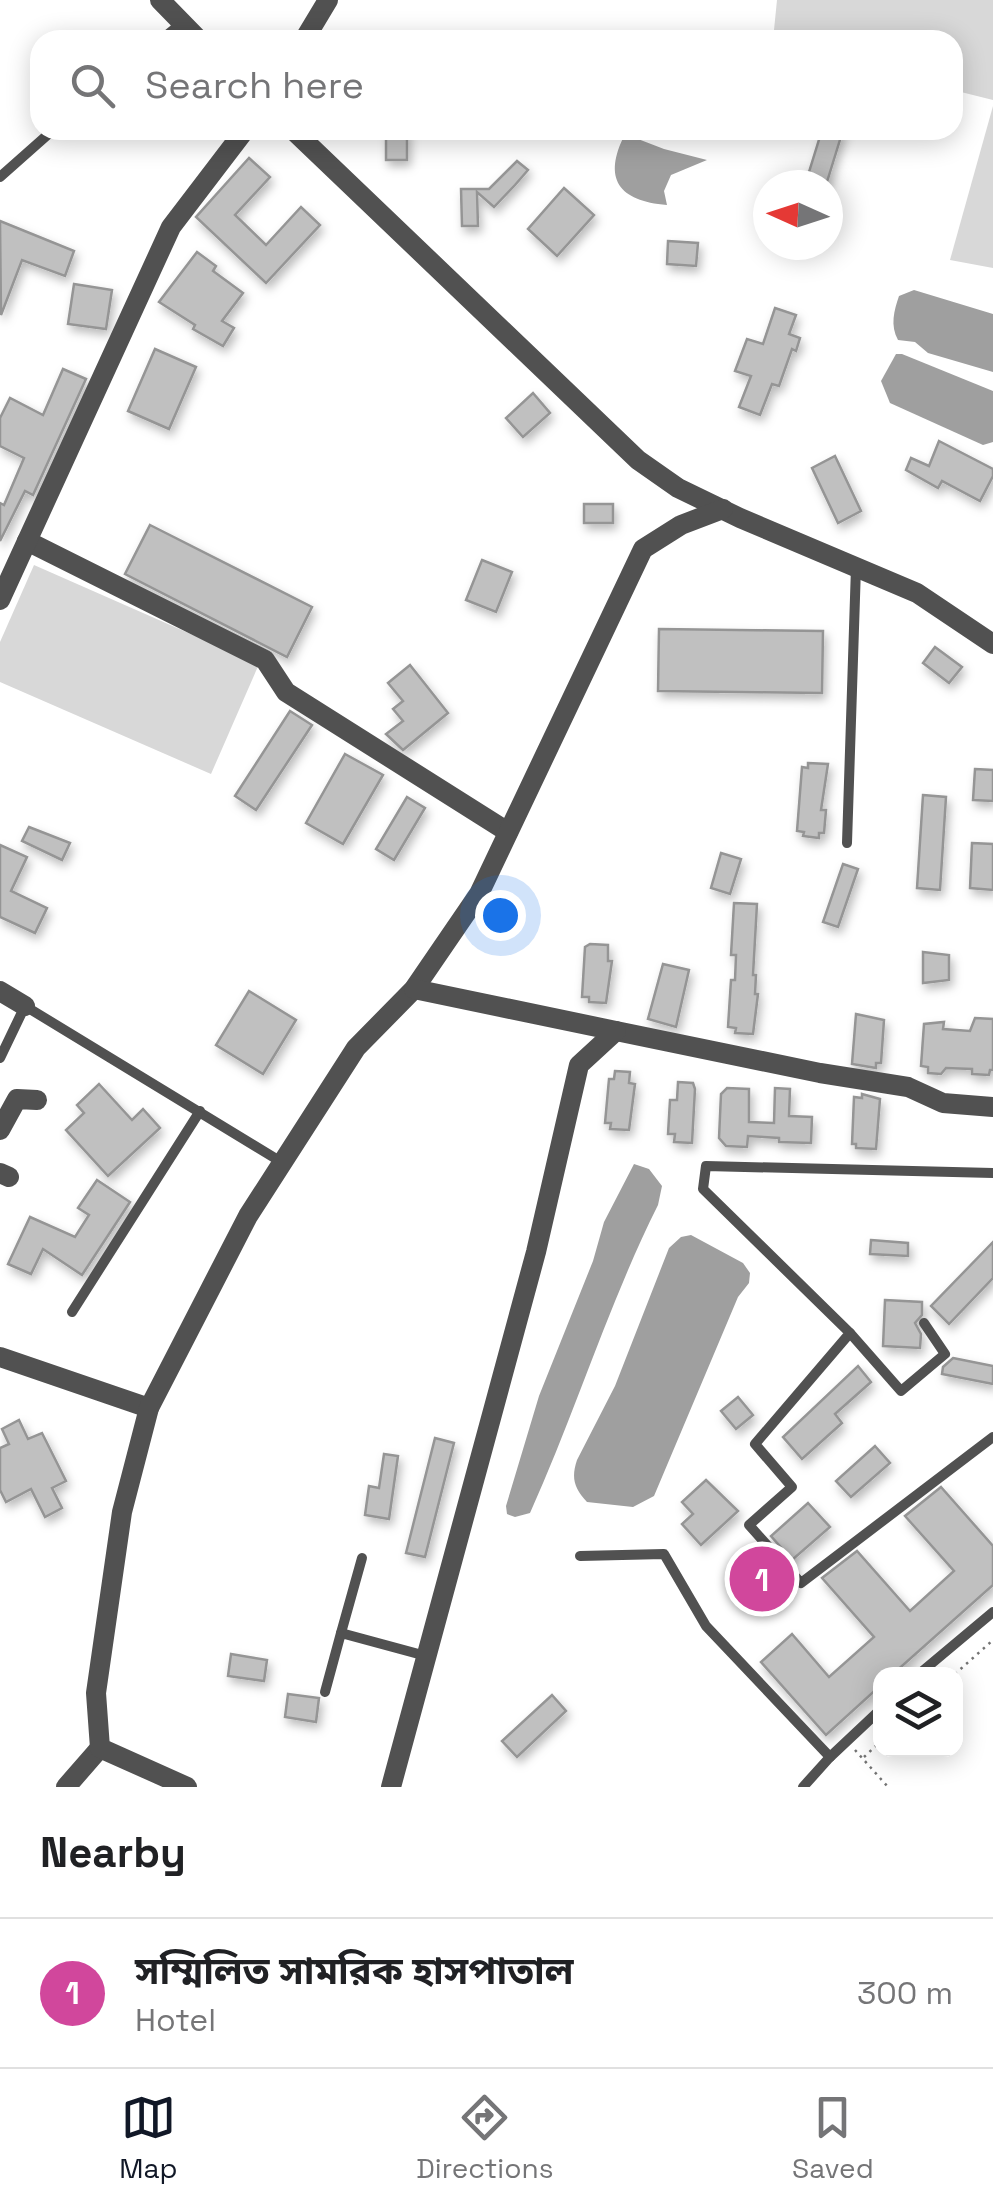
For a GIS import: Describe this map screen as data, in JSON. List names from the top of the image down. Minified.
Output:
{"north":"left","page":{"search":"Search here","pins":"1","heading":"Nearby","list":[{"mark":"1","name":"সম্মিলিত সামরিক হাসপাতাল","note":"Hotel","value":"300 m"}],"nav":["Map","Directions","Saved"]}}
